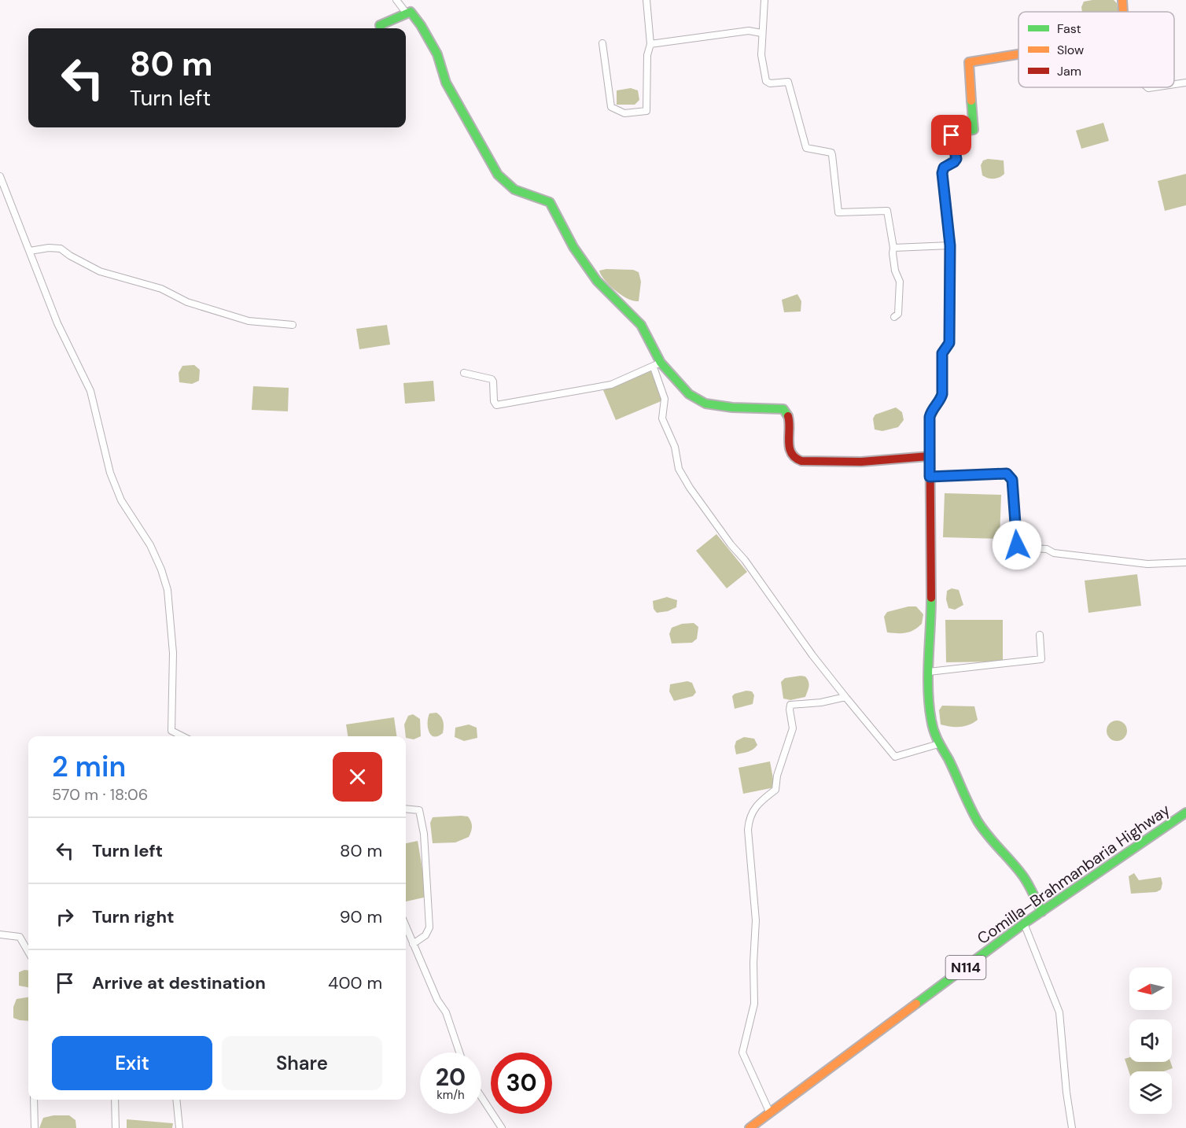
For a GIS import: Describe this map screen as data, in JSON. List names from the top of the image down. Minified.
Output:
{"streets":{"main road":["Comilla–Brahmanbaria Highway","N114"]},"legend":["Fast","Slow","Jam"],"north":"left","page":{"turn":["80 m","Turn left"],"heading":["2 min","570 m · 18:06"],"list":[{"name":"Turn left","value":"80 m"},{"name":"Turn right","value":"90 m"},{"name":"Arrive at destination","value":"400 m"}],"buttons":["Exit","Share"],"speed":"20 km/h","limit":"30"}}
